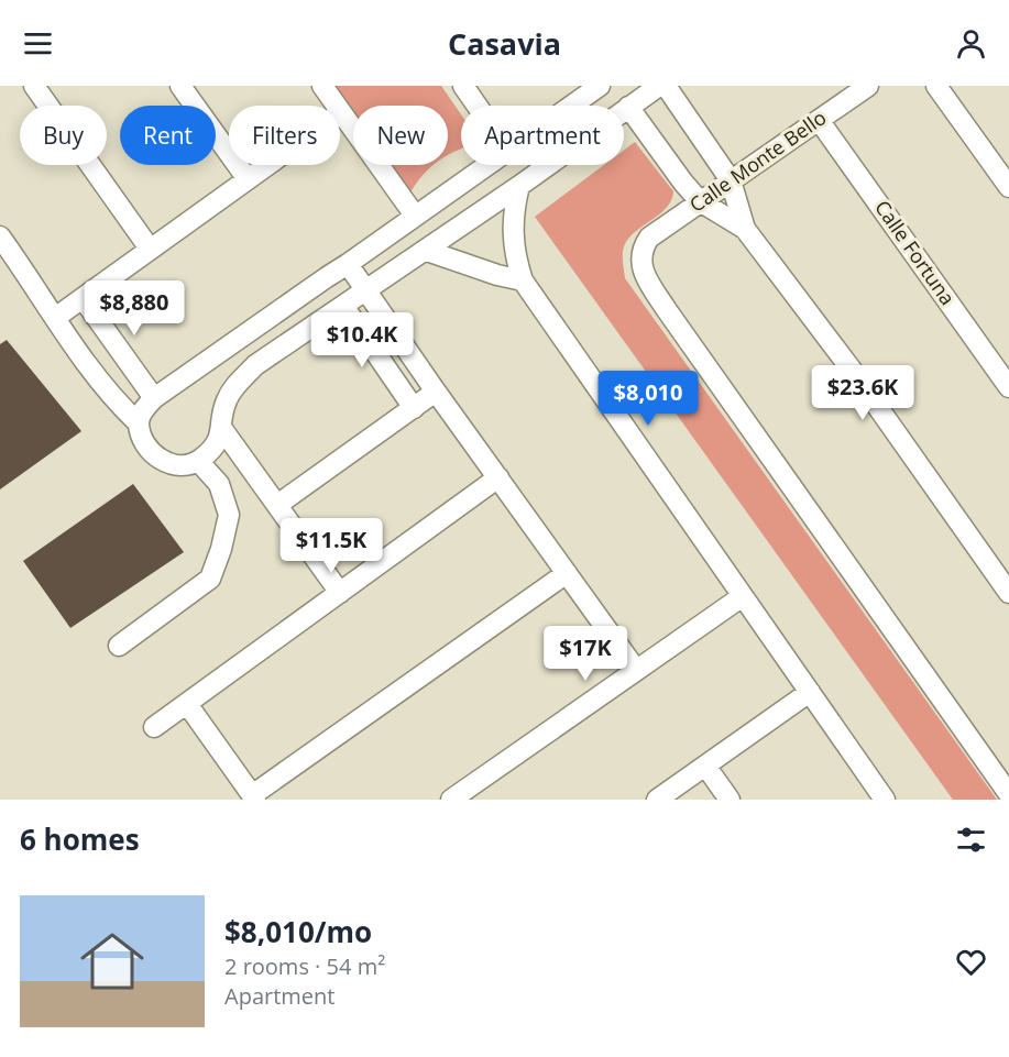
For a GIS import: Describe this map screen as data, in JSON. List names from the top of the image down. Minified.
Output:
{"streets":{"street":["Calle Monte Bello","Calle Fortuna"]},"crossings":[["Calle Monte Bello","Calle Fortuna"]],"page":{"header":"Casavia","chip":["Buy","Rent","Filters","New","Apartment"],"price":["$8,880","$10.4K","$23.6K","$8,010","$11.5K","$17K"],"heading":"6 homes","list":[{"name":"$8,010/mo","note":"2 rooms · 54 m² · Apartment"}]}}
